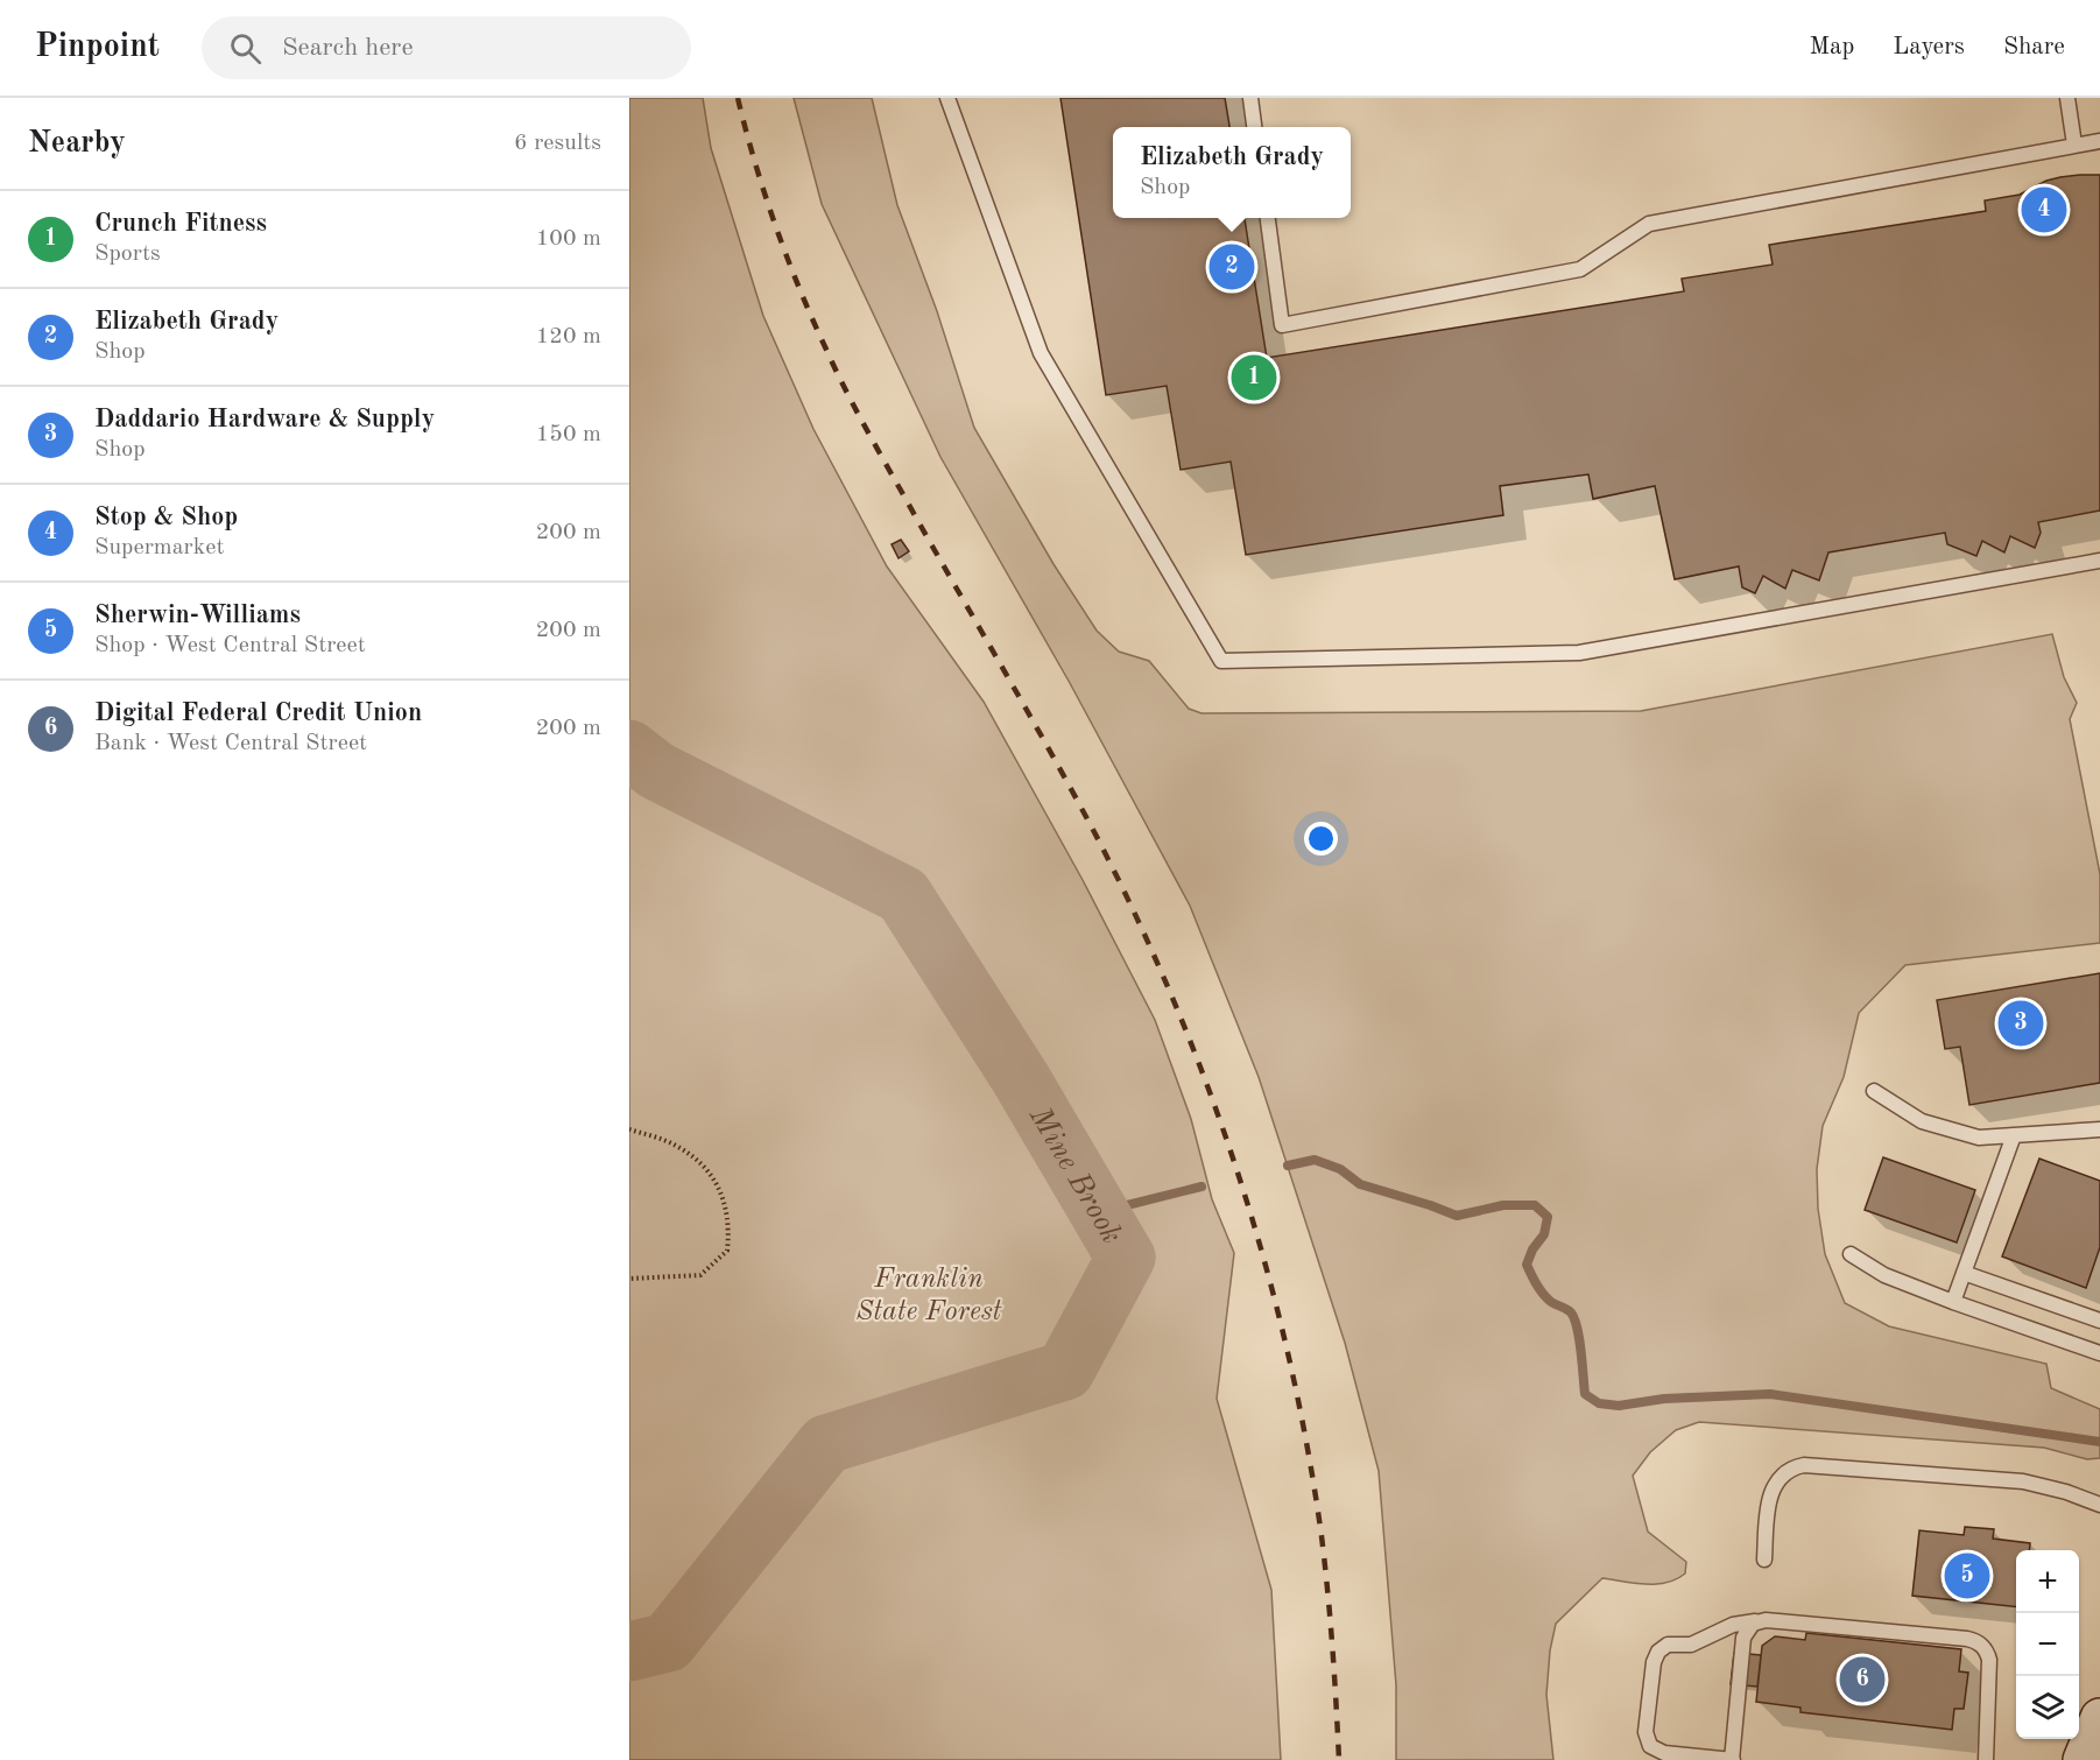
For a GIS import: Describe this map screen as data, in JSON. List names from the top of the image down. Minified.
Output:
{"water":["Mine Brook"],"parks":["Franklin State Forest"],"page":{"header":"Pinpoint","search":"Search here","nav":["Map","Layers","Share"],"heading":["Nearby","6 results"],"popup":["Elizabeth Grady","Shop"],"pins":["4","2","1","3","5","6"],"list":[{"mark":"1","name":"Crunch Fitness","note":"Sports","value":"100 m"},{"mark":"2","name":"Elizabeth Grady","note":"Shop","value":"120 m"},{"mark":"3","name":"Daddario Hardware & Supply","note":"Shop","value":"150 m"},{"mark":"4","name":"Stop & Shop","note":"Supermarket","value":"200 m"},{"mark":"5","name":"Sherwin-Williams","note":"Shop · West Central Street","value":"200 m"},{"mark":"6","name":"Digital Federal Credit Union","note":"Bank · West Central Street","value":"200 m"}],"map_buttons":["+","−"]}}
